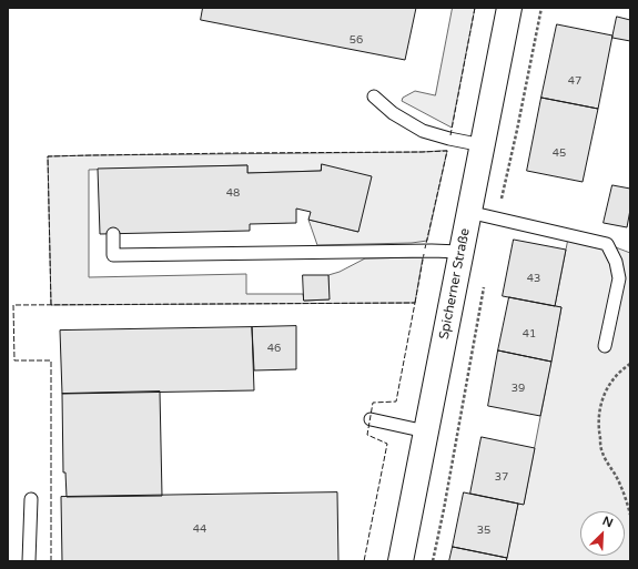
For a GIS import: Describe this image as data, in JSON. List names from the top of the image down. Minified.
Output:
{"streets":{"street":["Spicherner Straße"]},"house_numbers":["56","47","45","48","43","41","46","39","37","44","35"],"north":"top right"}
